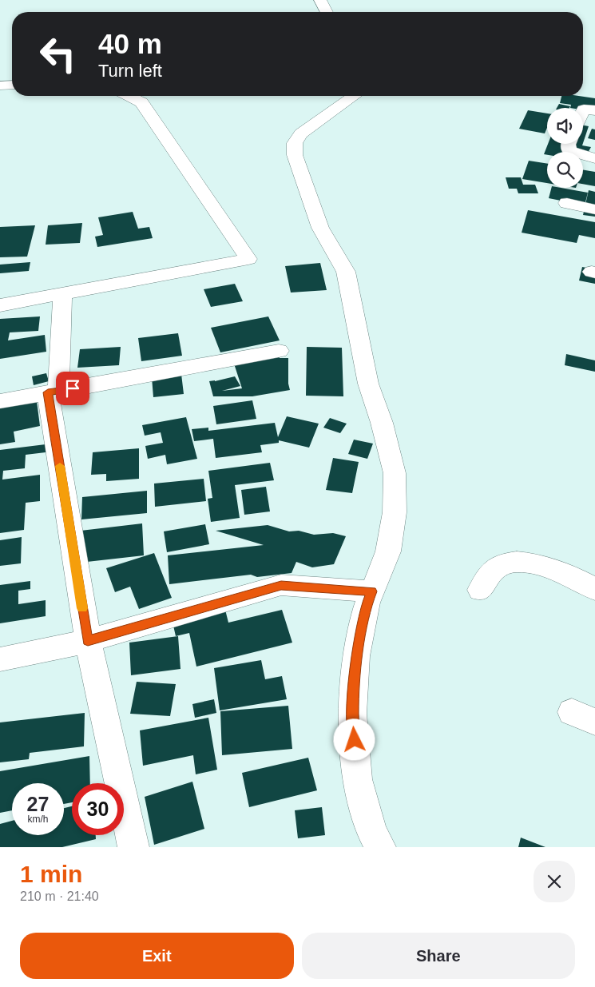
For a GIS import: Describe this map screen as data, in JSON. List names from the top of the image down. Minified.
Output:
{"page":{"turn":["40 m","Turn left"],"speed":"27 km/h","limit":"30","heading":["1 min","210 m · 21:40"],"buttons":["Exit","Share"]}}
